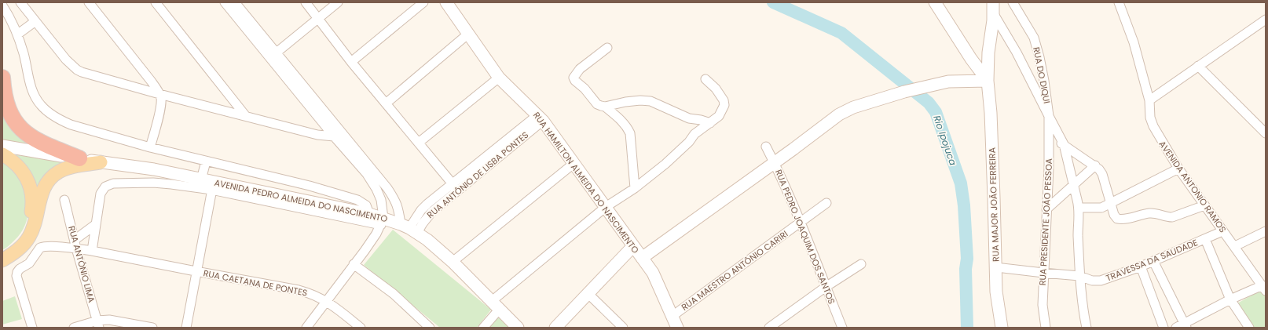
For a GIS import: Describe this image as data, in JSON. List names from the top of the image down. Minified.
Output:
{"streets":{"street":["RUA DO DIQUI","RUA HAMILTON ALMEIDA DO NASCIMENTO","AVENIDA ANTONIO RAMOS","AVENIDA PEDRO ALMEIDA DO NASCIMENTO","RUA MAJOR JOÃO FERREIRA","RUA PRESIDENTE JOÃO PESSOA","RUA PEDRO JOAQUIM DOS SANTOS","TRAVESSA DA SAUDADE","RUA ANTÔNIO LIMA","RUA MAESTRO ANTÔNIO CARIRI","RUA CAETANA DE PONTES"]},"crossings":[["RUA DO DIQUI","RUA PRESIDENTE JOÃO PESSOA"],["RUA HAMILTON ALMEIDA DO NASCIMENTO","RUA MAESTRO ANTÔNIO CARIRI"],["AVENIDA ANTONIO RAMOS","TRAVESSA DA SAUDADE"],["AVENIDA PEDRO ALMEIDA DO NASCIMENTO","RUA CAETANA DE PONTES"],["RUA MAJOR JOÃO FERREIRA","RUA PRESIDENTE JOÃO PESSOA"],["RUA MAJOR JOÃO FERREIRA","TRAVESSA DA SAUDADE"],["RUA PRESIDENTE JOÃO PESSOA","TRAVESSA DA SAUDADE"],["RUA PEDRO JOAQUIM DOS SANTOS","RUA MAESTRO ANTÔNIO CARIRI"],["RUA ANTÔNIO LIMA","RUA CAETANA DE PONTES"]],"water":["Rio Ipojuca"]}
